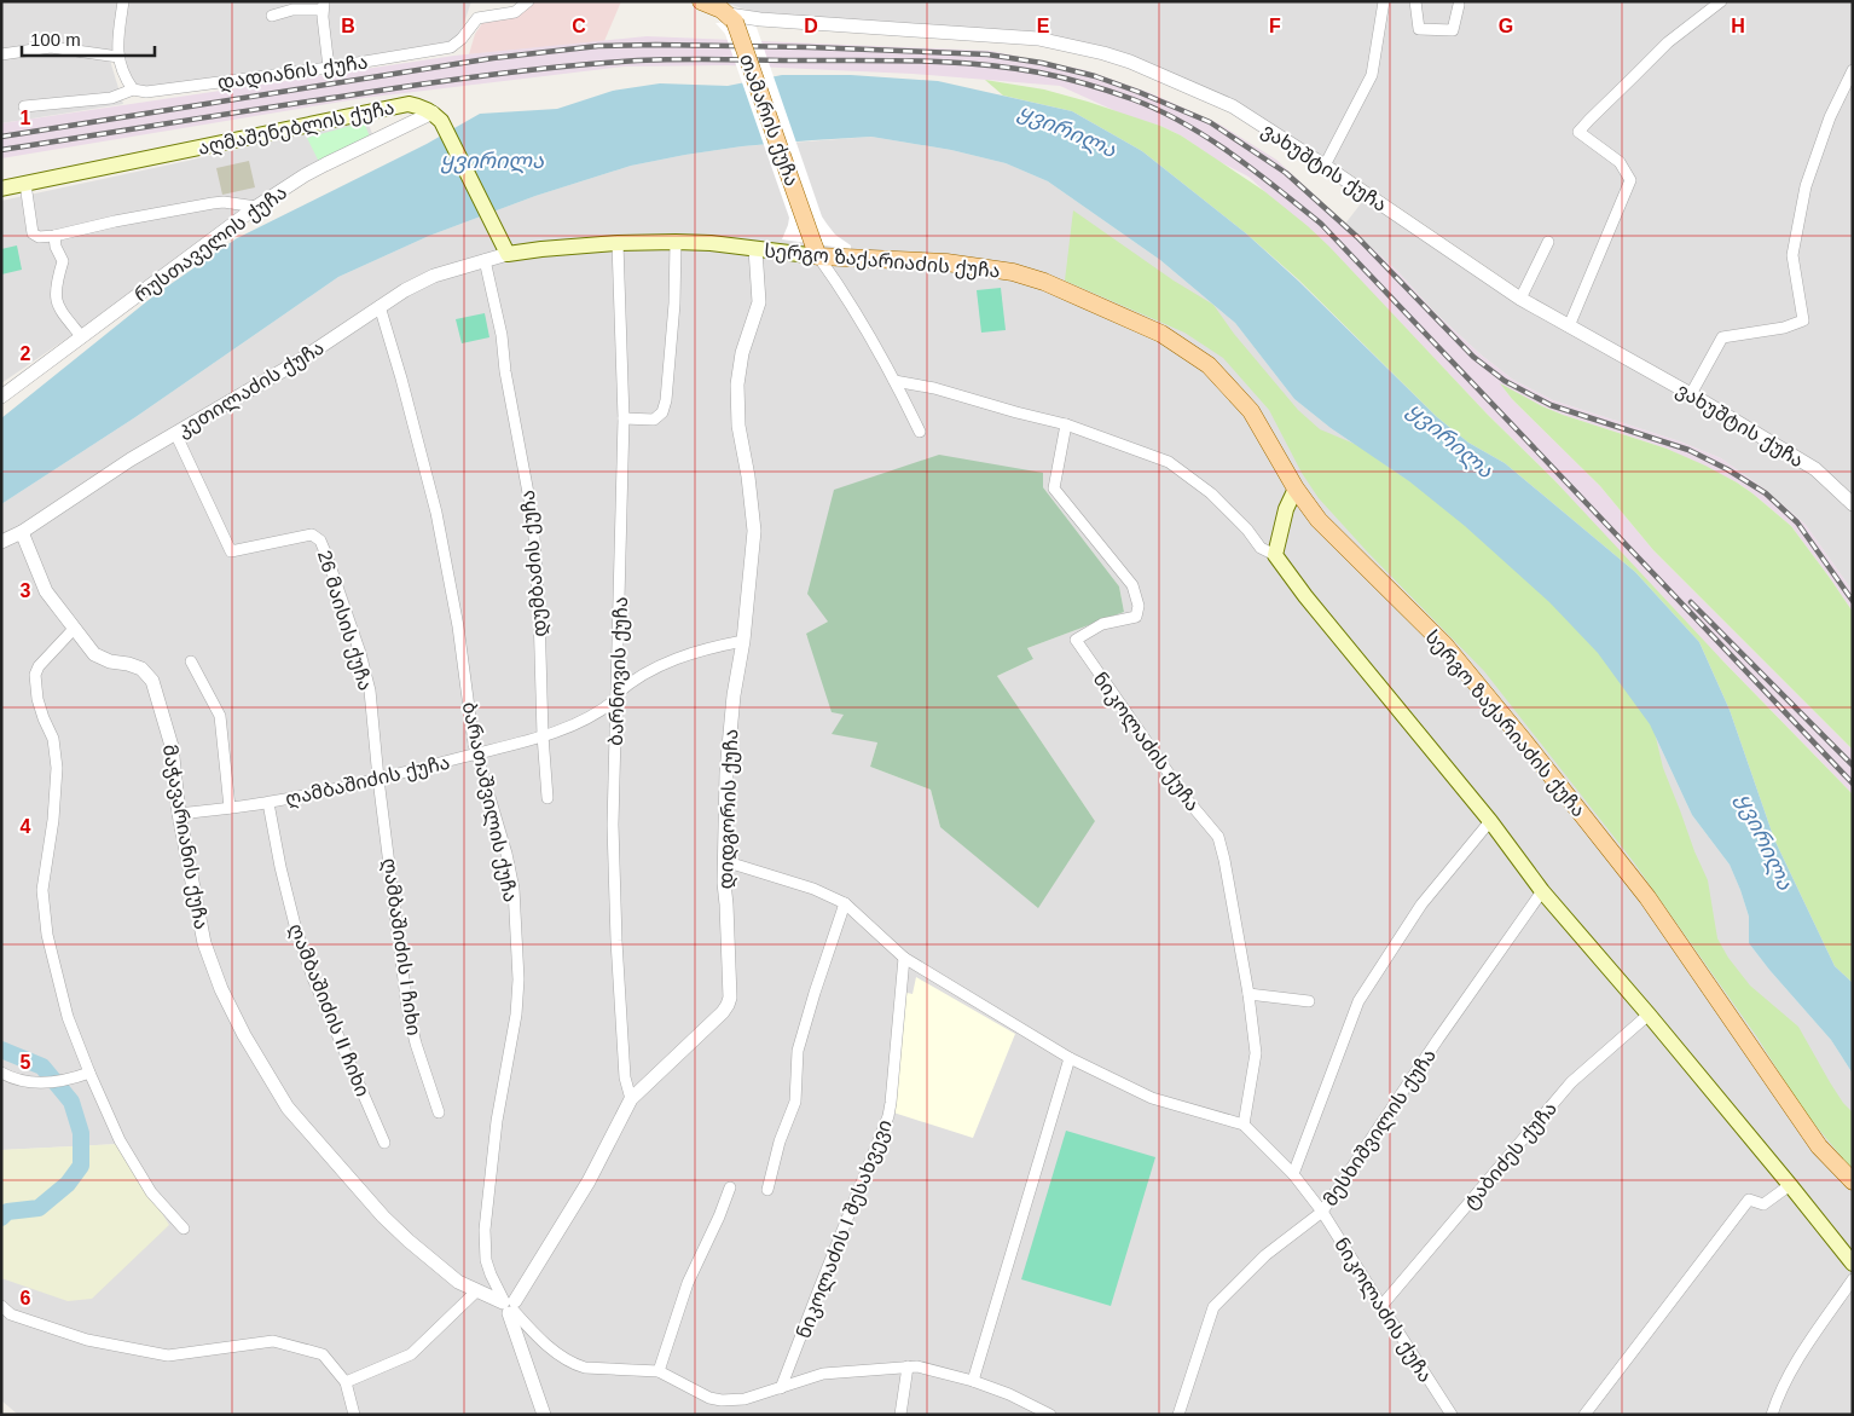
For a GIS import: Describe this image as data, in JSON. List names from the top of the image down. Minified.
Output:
{"streets":{"main road":["თამარის ქუჩა","აღმაშენებლის ქუჩა","სერგო ზაქარიაძის ქუჩა"],"street":["დადიანის ქუჩა","ვახუშტის ქუჩა","რუსთაველის ქუჩა","კეთილაძის ქუჩა","დუმბაძის ქუჩა","26 მაისის ქუჩა","ბარნოვის ქუჩა","ნიკოლაძის ქუჩა","ღამბაშიძის ქუჩა","ბარათაშვილის ქუჩა","დიდგორის ქუჩა","მაჭავარიანის ქუჩა","ღამბაშიძის I ჩიხი","ღამბაშიძის II ჩიხი","მესხიშვილის ქუჩა","ტაბიძეს ქუჩა","ნიკოლაძის I შესახვევი"]},"crossings":[["თამარის ქუჩა","ვახუშტის ქუჩა"],["თამარის ქუჩა","სერგო ზაქარიაძის ქუჩა"],["აღმაშენებლის ქუჩა","რუსთაველის ქუჩა"],["სერგო ზაქარიაძის ქუჩა","კეთილაძის ქუჩა"],["სერგო ზაქარიაძის ქუჩა","ბარნოვის ქუჩა"],["სერგო ზაქარიაძის ქუჩა","დიდგორის ქუჩა"],["კეთილაძის ქუჩა","დუმბაძის ქუჩა"],["კეთილაძის ქუჩა","26 მაისის ქუჩა"],["კეთილაძის ქუჩა","ბარათაშვილის ქუჩა"],["კეთილაძის ქუჩა","მაჭავარიანის ქუჩა"],["დუმბაძის ქუჩა","ღამბაშიძის ქუჩა"],["26 მაისის ქუჩა","ღამბაშიძის ქუჩა"],["26 მაისის ქუჩა","ღამბაშიძის I ჩიხი"],["ბარნოვის ქუჩა","ღამბაშიძის ქუჩა"],["ბარნოვის ქუჩა","დიდგორის ქუჩა"],["ნიკოლაძის ქუჩა","დიდგორის ქუჩა"],["ნიკოლაძის ქუჩა","მესხიშვილის ქუჩა"],["ნიკოლაძის ქუჩა","ტაბიძეს ქუჩა"],["ნიკოლაძის ქუჩა","ნიკოლაძის I შესახვევი"],["ღამბაშიძის ქუჩა","ბარათაშვილის ქუჩა"],["ღამბაშიძის ქუჩა","დიდგორის ქუჩა"],["ღამბაშიძის ქუჩა","მაჭავარიანის ქუჩა"],["ღამბაშიძის ქუჩა","ღამბაშიძის I ჩიხი"],["ღამბაშიძის ქუჩა","ღამბაშიძის II ჩიხი"],["ბარათაშვილის ქუჩა","დიდგორის ქუჩა"],["ბარათაშვილის ქუჩა","მაჭავარიანის ქუჩა"],["დიდგორის ქუჩა","მაჭავარიანის ქუჩა"]],"water":["ყვირილა"],"scale_bar":"100 m","grid":{"columns":["B","C","D","E","F","G","H"],"rows":["1","2","3","4","5","6"]}}
